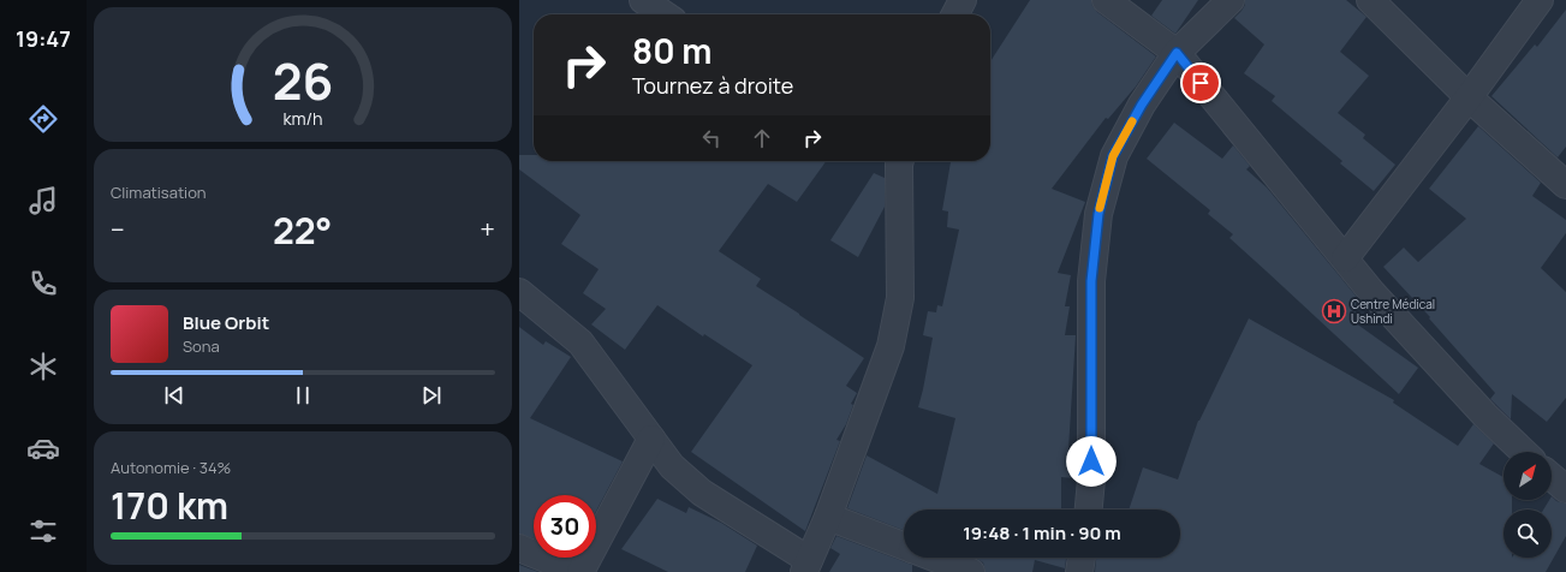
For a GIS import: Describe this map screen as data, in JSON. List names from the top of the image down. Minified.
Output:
{"places":{"hospital":["Centre Médical Ushindi"]},"north":"top right","page":{"tabs":"19:47","turn":["80 m","Tournez à droite"],"tile":["Climatisation",["Autonomie · 34%","170 km"]],"heat":["−","22°","+"],"song":["Blue Orbit","Sona"],"limit":"30","trip":"19:48 · 1 min · 90 m","gauge":["26","km/h"]}}
